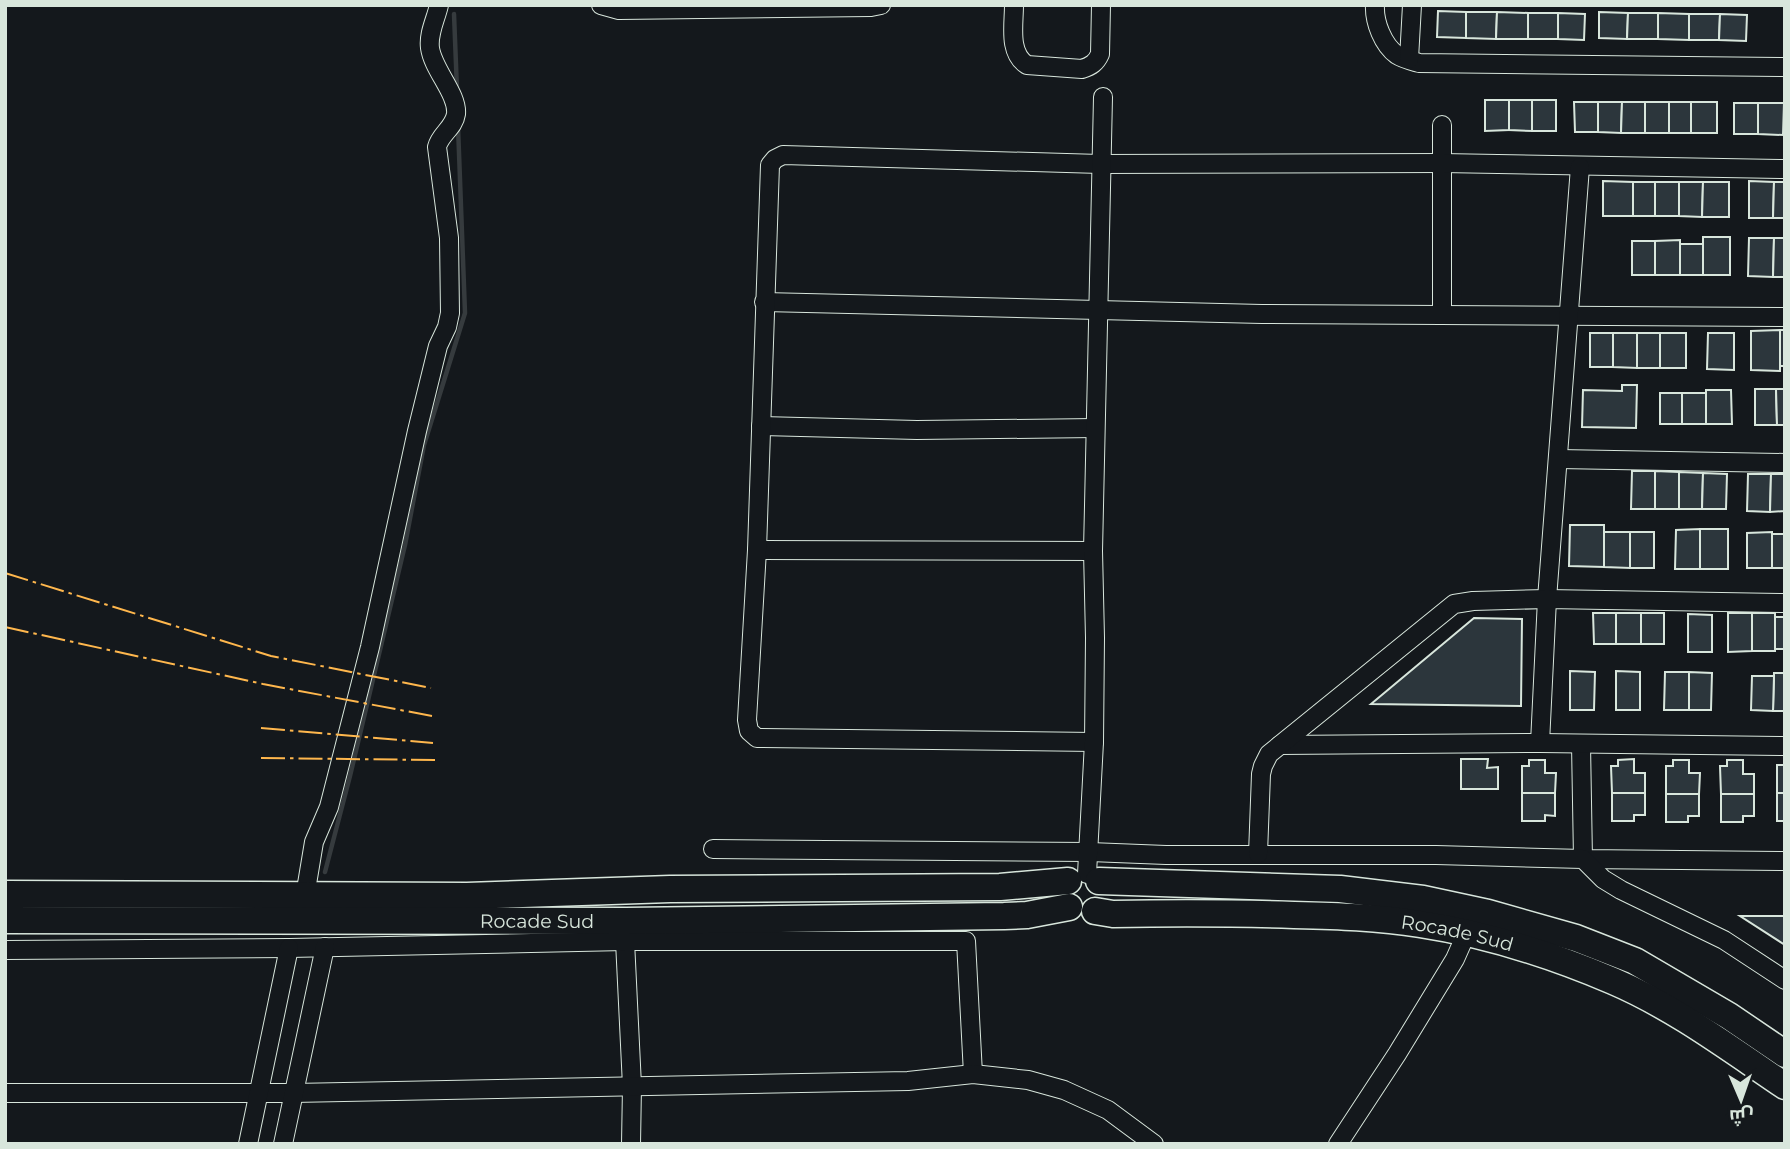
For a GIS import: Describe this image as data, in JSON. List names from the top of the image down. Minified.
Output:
{"streets":{"highway":["Rocade Sud"]},"north":"bottom"}
